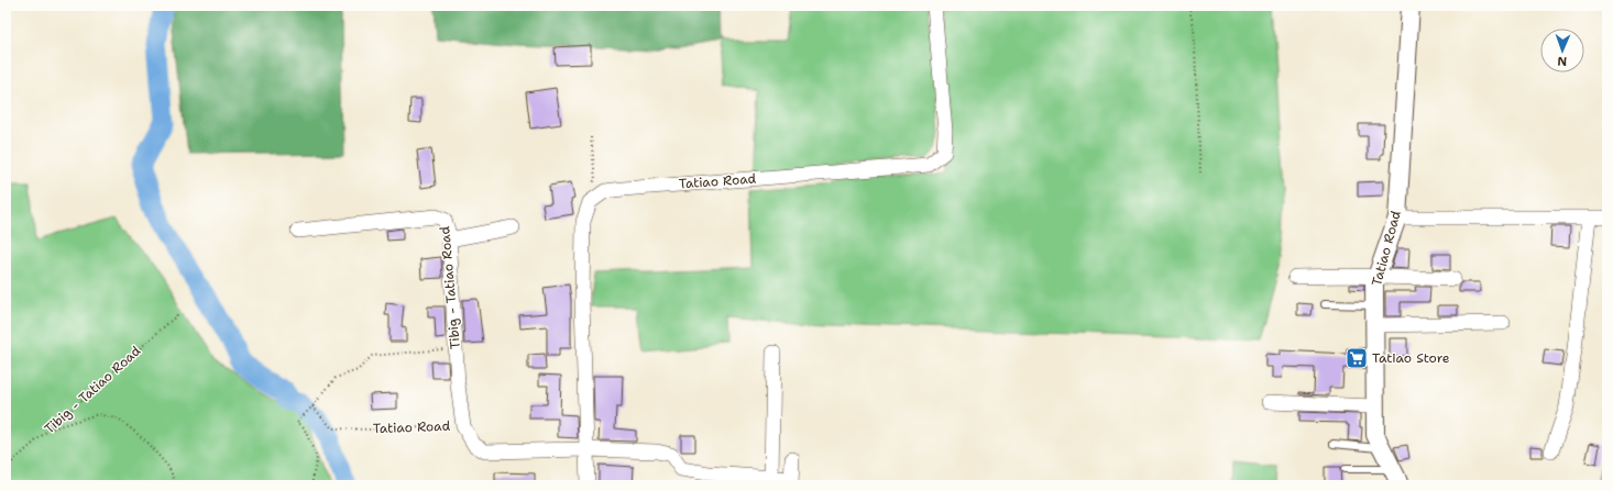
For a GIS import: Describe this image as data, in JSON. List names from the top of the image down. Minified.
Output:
{"streets":{"street":["Tatiao Road","Tibig - Tatiao Road"]},"crossings":[["Tatiao Road","Tibig - Tatiao Road"]],"places":{"supermarket":["Tatiao Store"]},"north":"bottom"}
